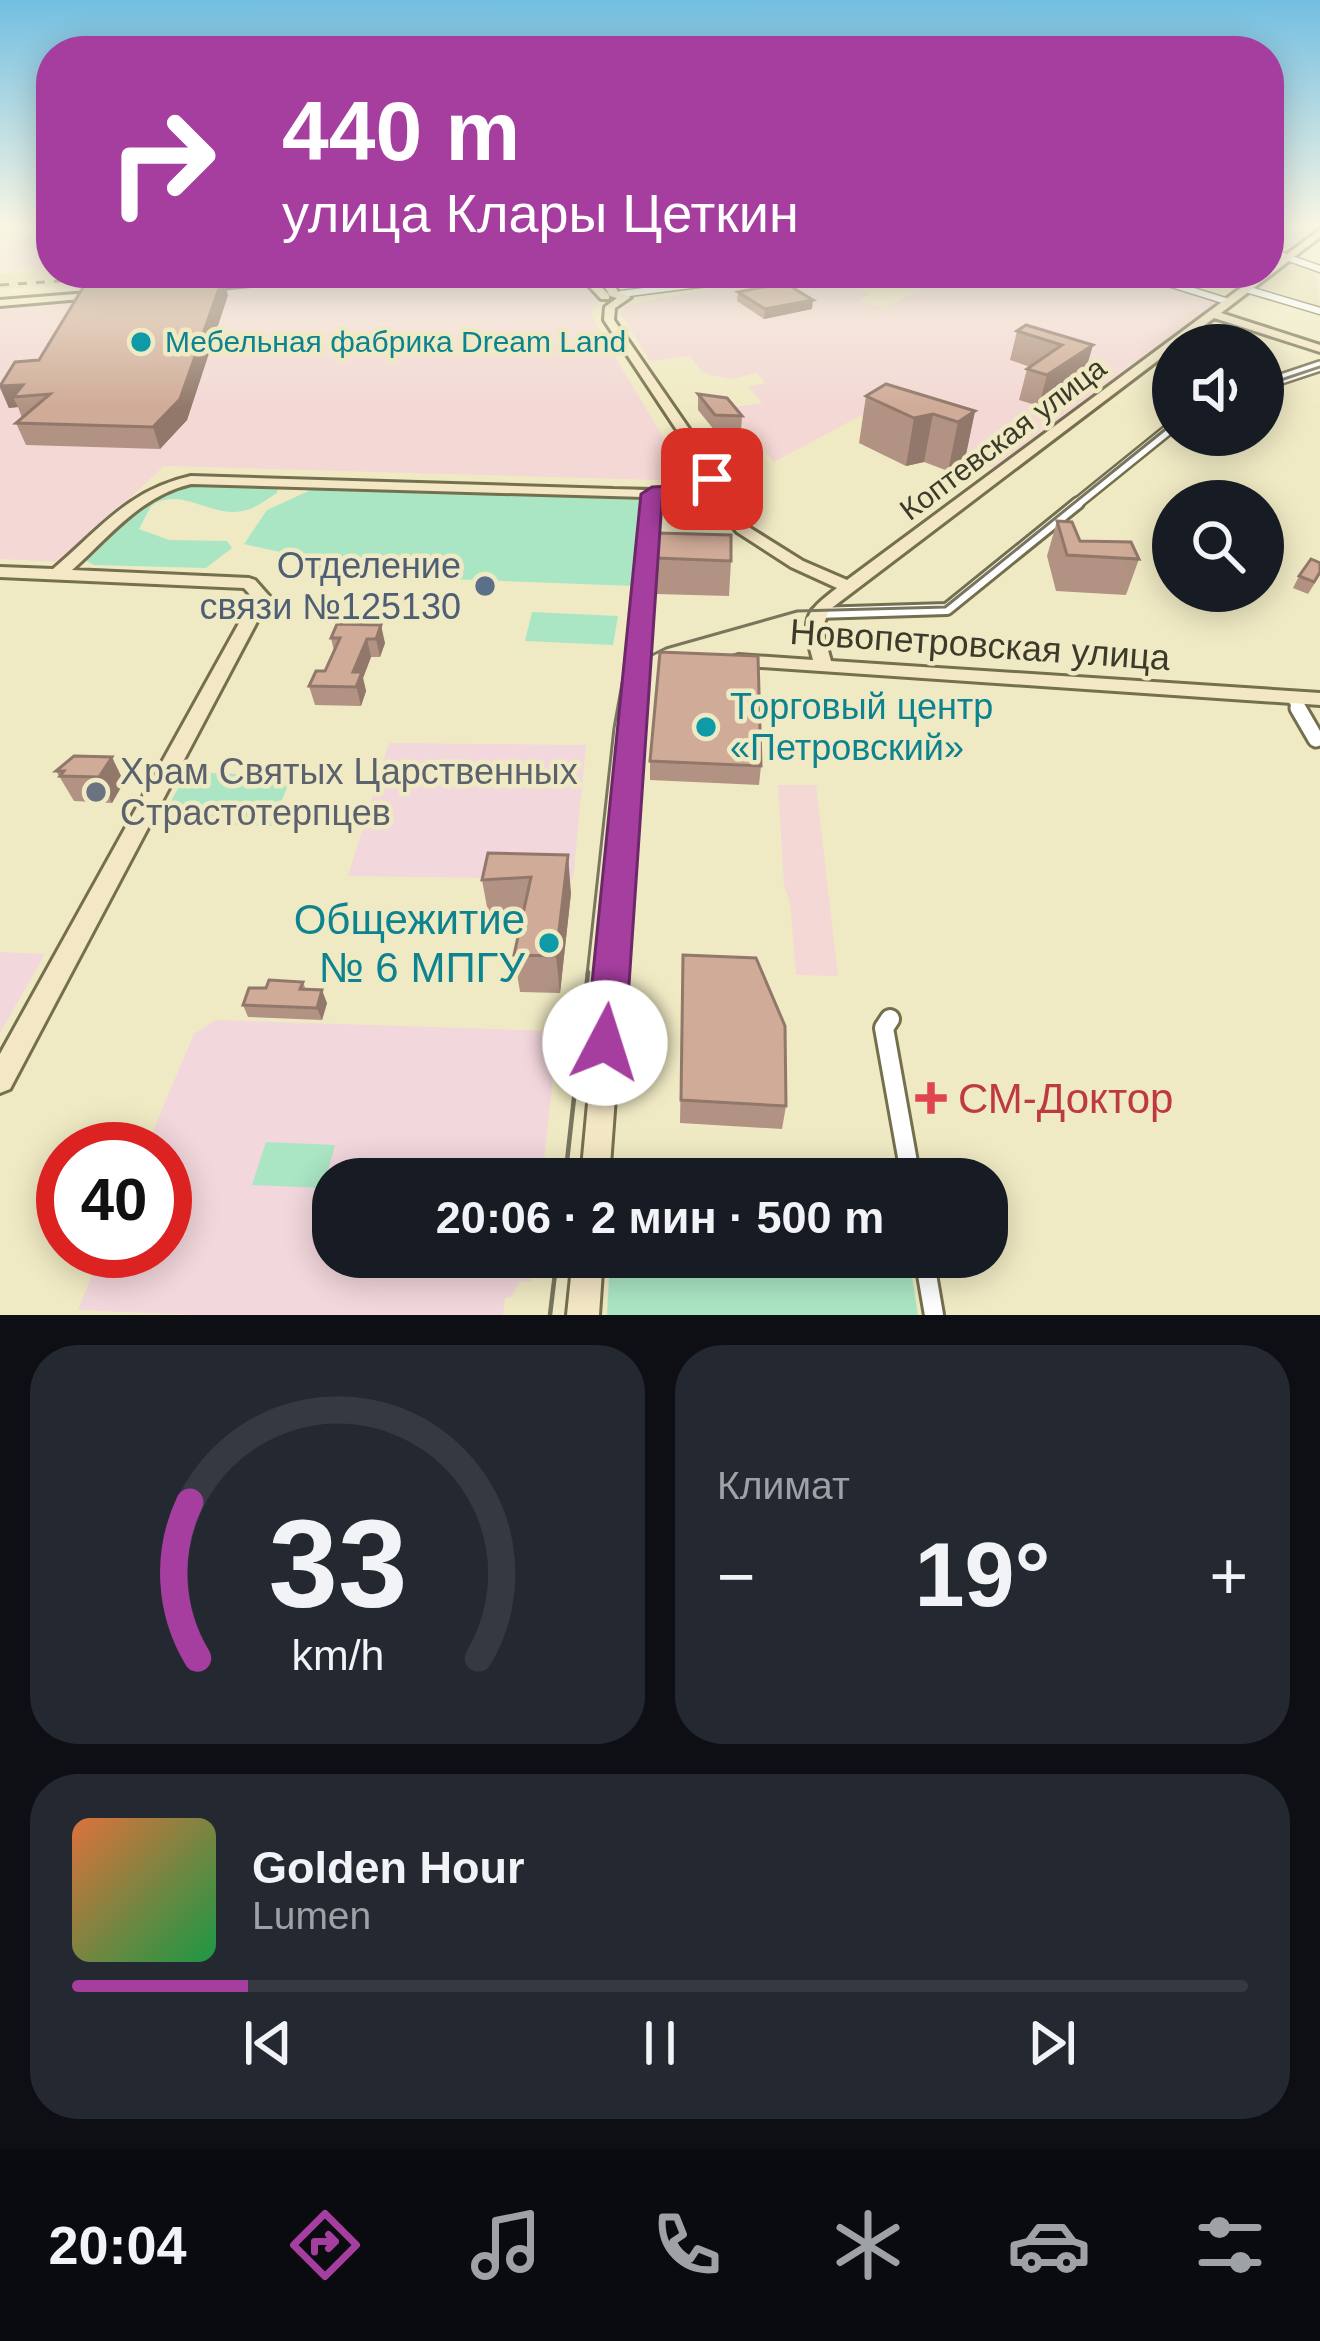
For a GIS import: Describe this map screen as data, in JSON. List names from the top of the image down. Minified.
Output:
{"streets":{"street":["Коптевская улица","Новопетровская улица"]},"places":{"other":["Мебельная фабрика Dream Land","Отделение связи №125130","Торговый центр «Петровский»","Храм Святых Царственных Страстотерпцев","Общежитие № 6 МПГУ"],"health":["СМ-Доктор"]},"page":{"turn":["440 m","улица Клары Цеткин"],"limit":"40","trip":"20:06 · 2 мин · 500 m","tile":"Климат","heat":["−","19°","+"],"song":["Golden Hour","Lumen"],"tabs":"20:04","gauge":["33","km/h"]}}
